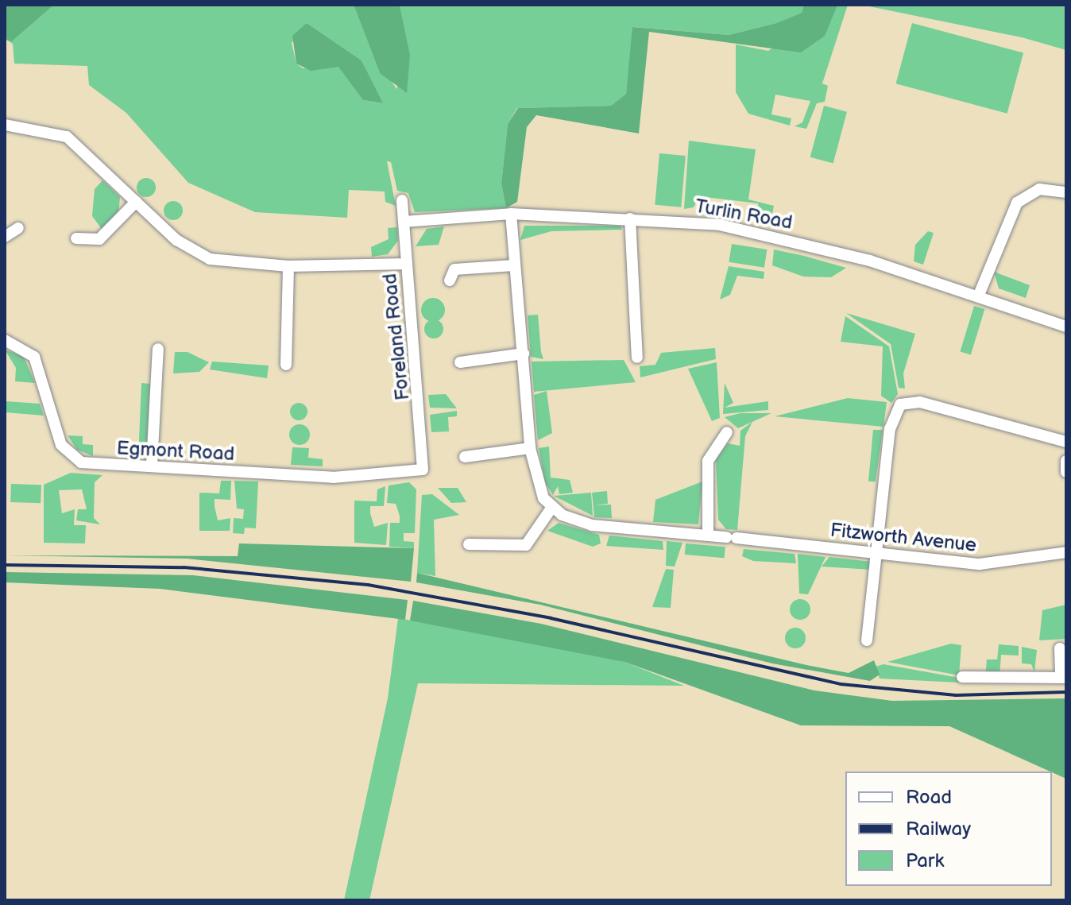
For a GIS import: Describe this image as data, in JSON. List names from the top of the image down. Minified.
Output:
{"streets":{"street":["Turlin Road","Foreland Road","Egmont Road","Fitzworth Avenue"]},"crossings":[["Turlin Road","Foreland Road"],["Foreland Road","Egmont Road"]],"legend":["Road","Railway","Park"]}
